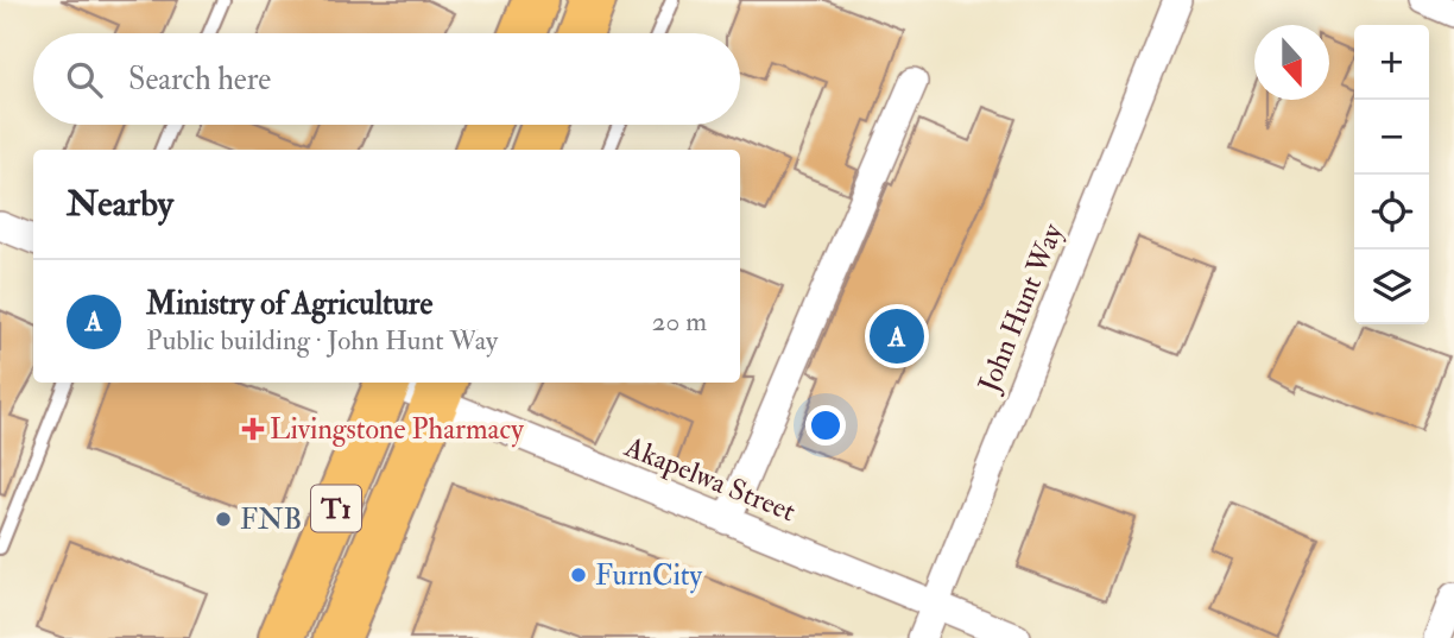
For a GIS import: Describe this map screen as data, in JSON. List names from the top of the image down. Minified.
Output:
{"streets":{"highway":["T1"],"street":["John Hunt Way","Akapelwa Street"]},"crossings":[["John Hunt Way","Akapelwa Street"],["Akapelwa Street","T1"]],"places":{"health":["Livingstone Pharmacy"],"other":["FNB","FurnCity"]},"north":"bottom","page":{"map_buttons":["+","−"],"search":"Search here","heading":"Nearby","list":[{"mark":"A","name":"Ministry of Agriculture","note":"Public building · John Hunt Way","value":"20 m"}],"pins":"A"}}
